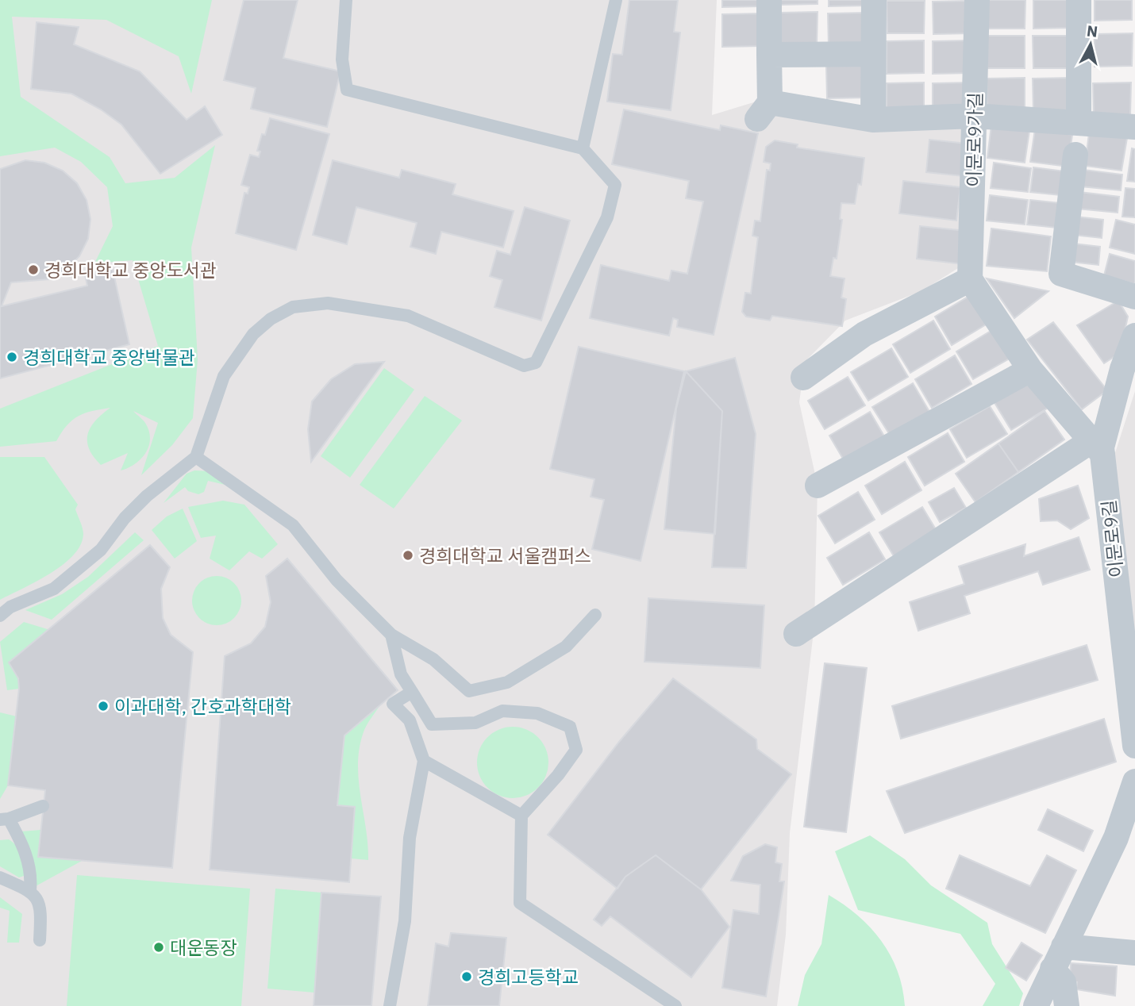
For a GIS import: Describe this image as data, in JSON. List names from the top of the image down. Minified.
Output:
{"streets":{"street":["이문로9가길","이문로9길"]},"places":["경희대학교 중앙도서관","경희대학교 중앙박물관","경희대학교 서울캠퍼스","이과대학, 간호과학대학","대운동장","경희고등학교"],"north":"top"}
